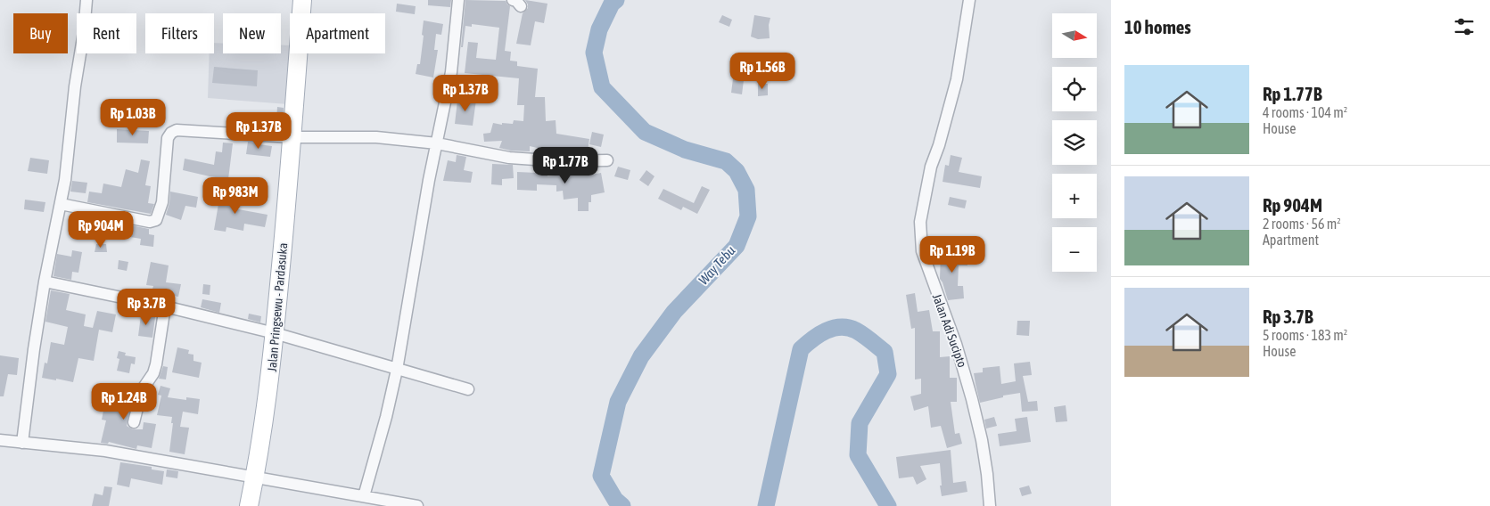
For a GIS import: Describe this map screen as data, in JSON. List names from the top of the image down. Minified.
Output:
{"streets":{"main road":["Jalan Pringsewu - Pardasuka"],"street":["Jalan Adi Sucipto"]},"water":["Way Tebu"],"north":"right","page":{"heading":"10 homes","map_buttons":["+","−"],"chip":["Buy","Rent","Filters","New","Apartment"],"price":["Rp 1.56B","Rp 1.37B","Rp 1.03B","Rp 1.37B","Rp 1.77B","Rp 983M","Rp 904M","Rp 1.19B","Rp 3.7B","Rp 1.24B"],"list":[{"name":"Rp 1.77B","note":"4 rooms · 104 m² · House"},{"name":"Rp 904M","note":"2 rooms · 56 m² · Apartment"},{"name":"Rp 3.7B","note":"5 rooms · 183 m² · House"}]}}
